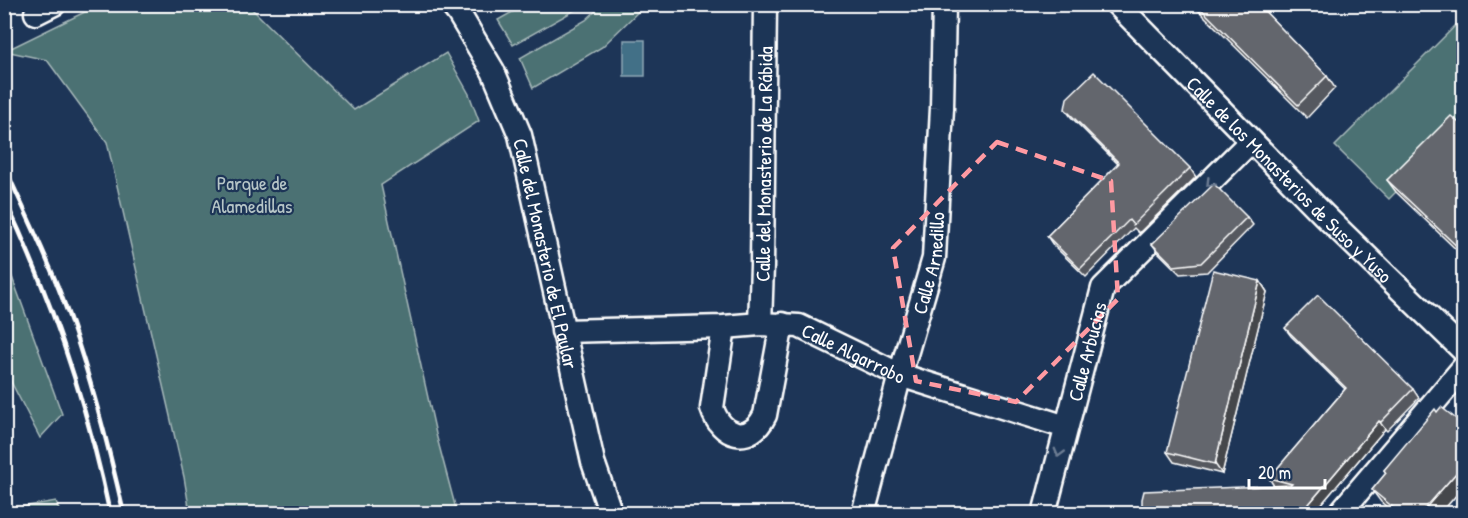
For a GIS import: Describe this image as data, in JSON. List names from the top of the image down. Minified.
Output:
{"streets":{"street":["Calle del Monasterio de La Rábida","Calle de los Monasterios de Suso y Yuso","Calle del Monasterio de El Paular","Calle Arnedillo","Calle Algarrobo","Calle Arbucias"]},"crossings":[["Calle del Monasterio de La Rábida","Calle Algarrobo"],["Calle de los Monasterios de Suso y Yuso","Calle Arbucias"],["Calle del Monasterio de El Paular","Calle Algarrobo"],["Calle Arnedillo","Calle Algarrobo"],["Calle Algarrobo","Calle Arbucias"]],"one_way":["Calle Arbucias"],"parks":["Parque de Alamedillas"],"scale_bar":"20 m"}
